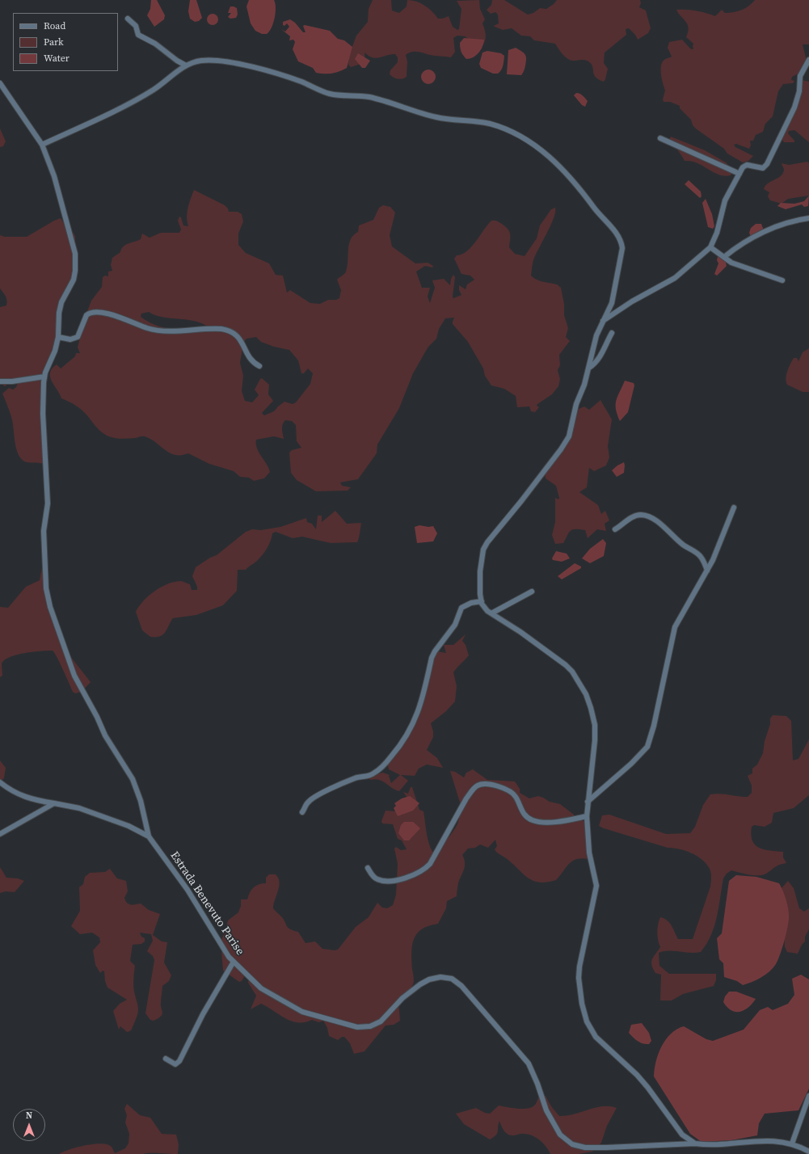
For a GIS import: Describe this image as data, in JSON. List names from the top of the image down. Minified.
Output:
{"streets":{"street":["Estrada Benevuto Parise"]},"legend":["Road","Park","Water"],"north":"top"}
